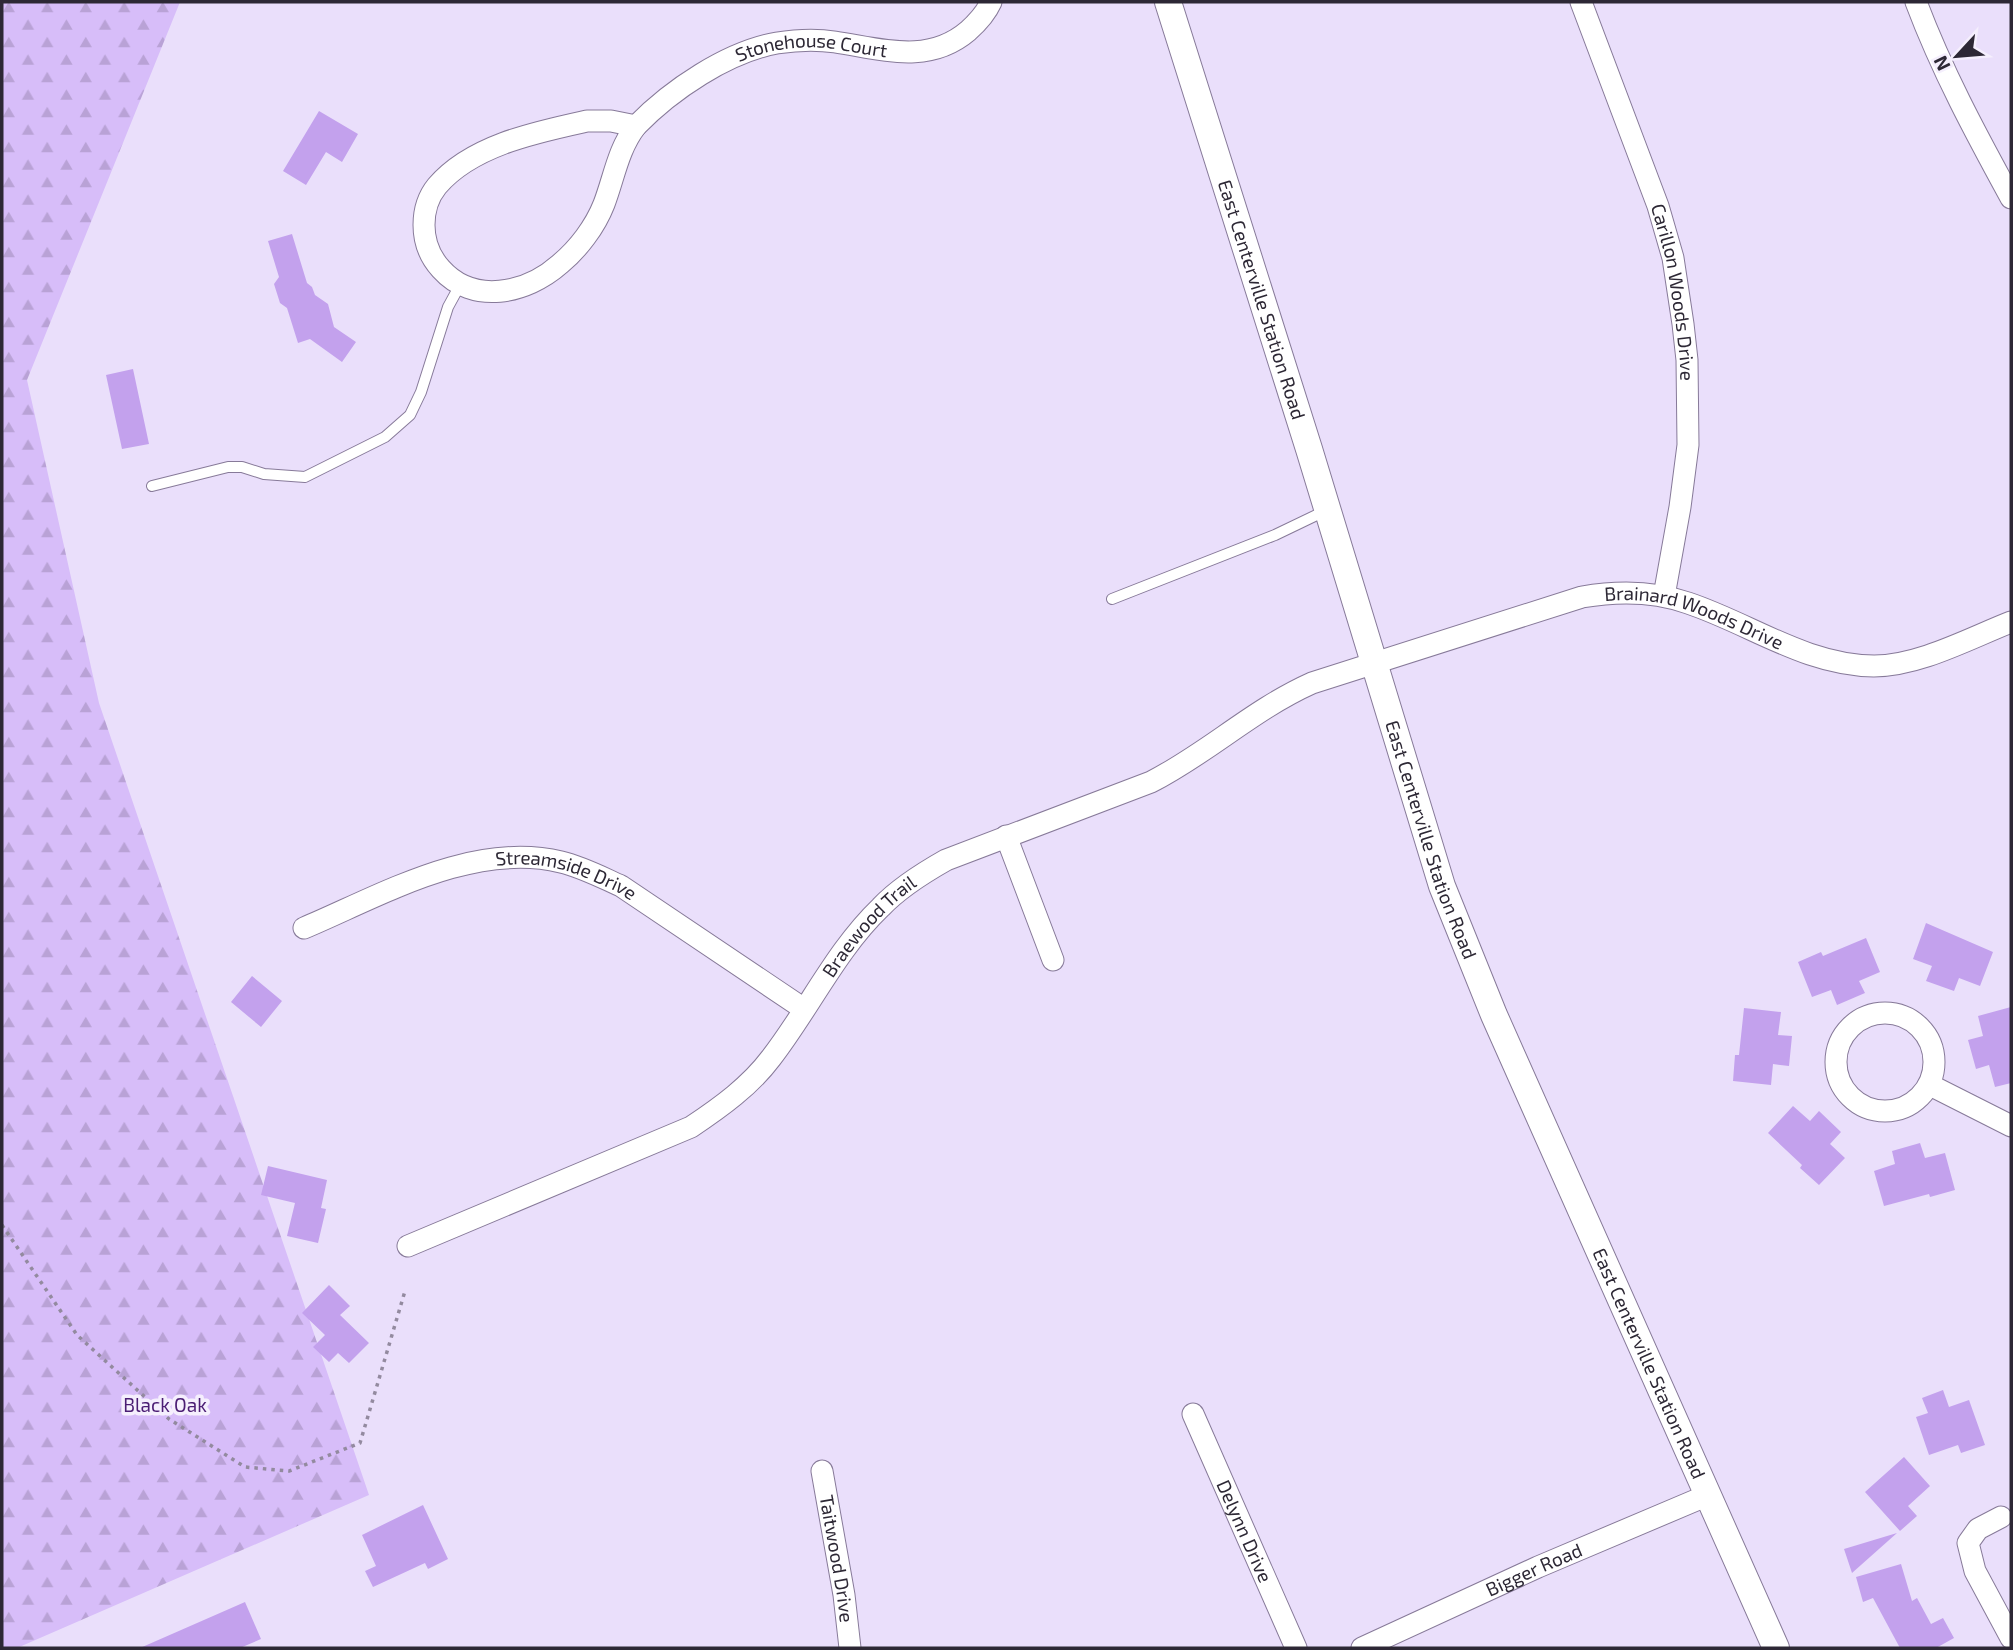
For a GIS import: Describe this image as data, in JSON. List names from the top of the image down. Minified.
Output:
{"streets":{"street":["Stonehouse Court","Carillon Woods Drive","East Centerville Station Road","Brainard Woods Drive","Streamside Drive","Braewood Trail","Delynn Drive","Taitwood Drive","Bigger Road"]},"crossings":[["Carillon Woods Drive","Brainard Woods Drive"],["East Centerville Station Road","Brainard Woods Drive"],["East Centerville Station Road","Braewood Trail"],["East Centerville Station Road","Bigger Road"],["Brainard Woods Drive","Braewood Trail"],["Streamside Drive","Braewood Trail"]],"parks":["Black Oak"],"north":"bottom left"}
